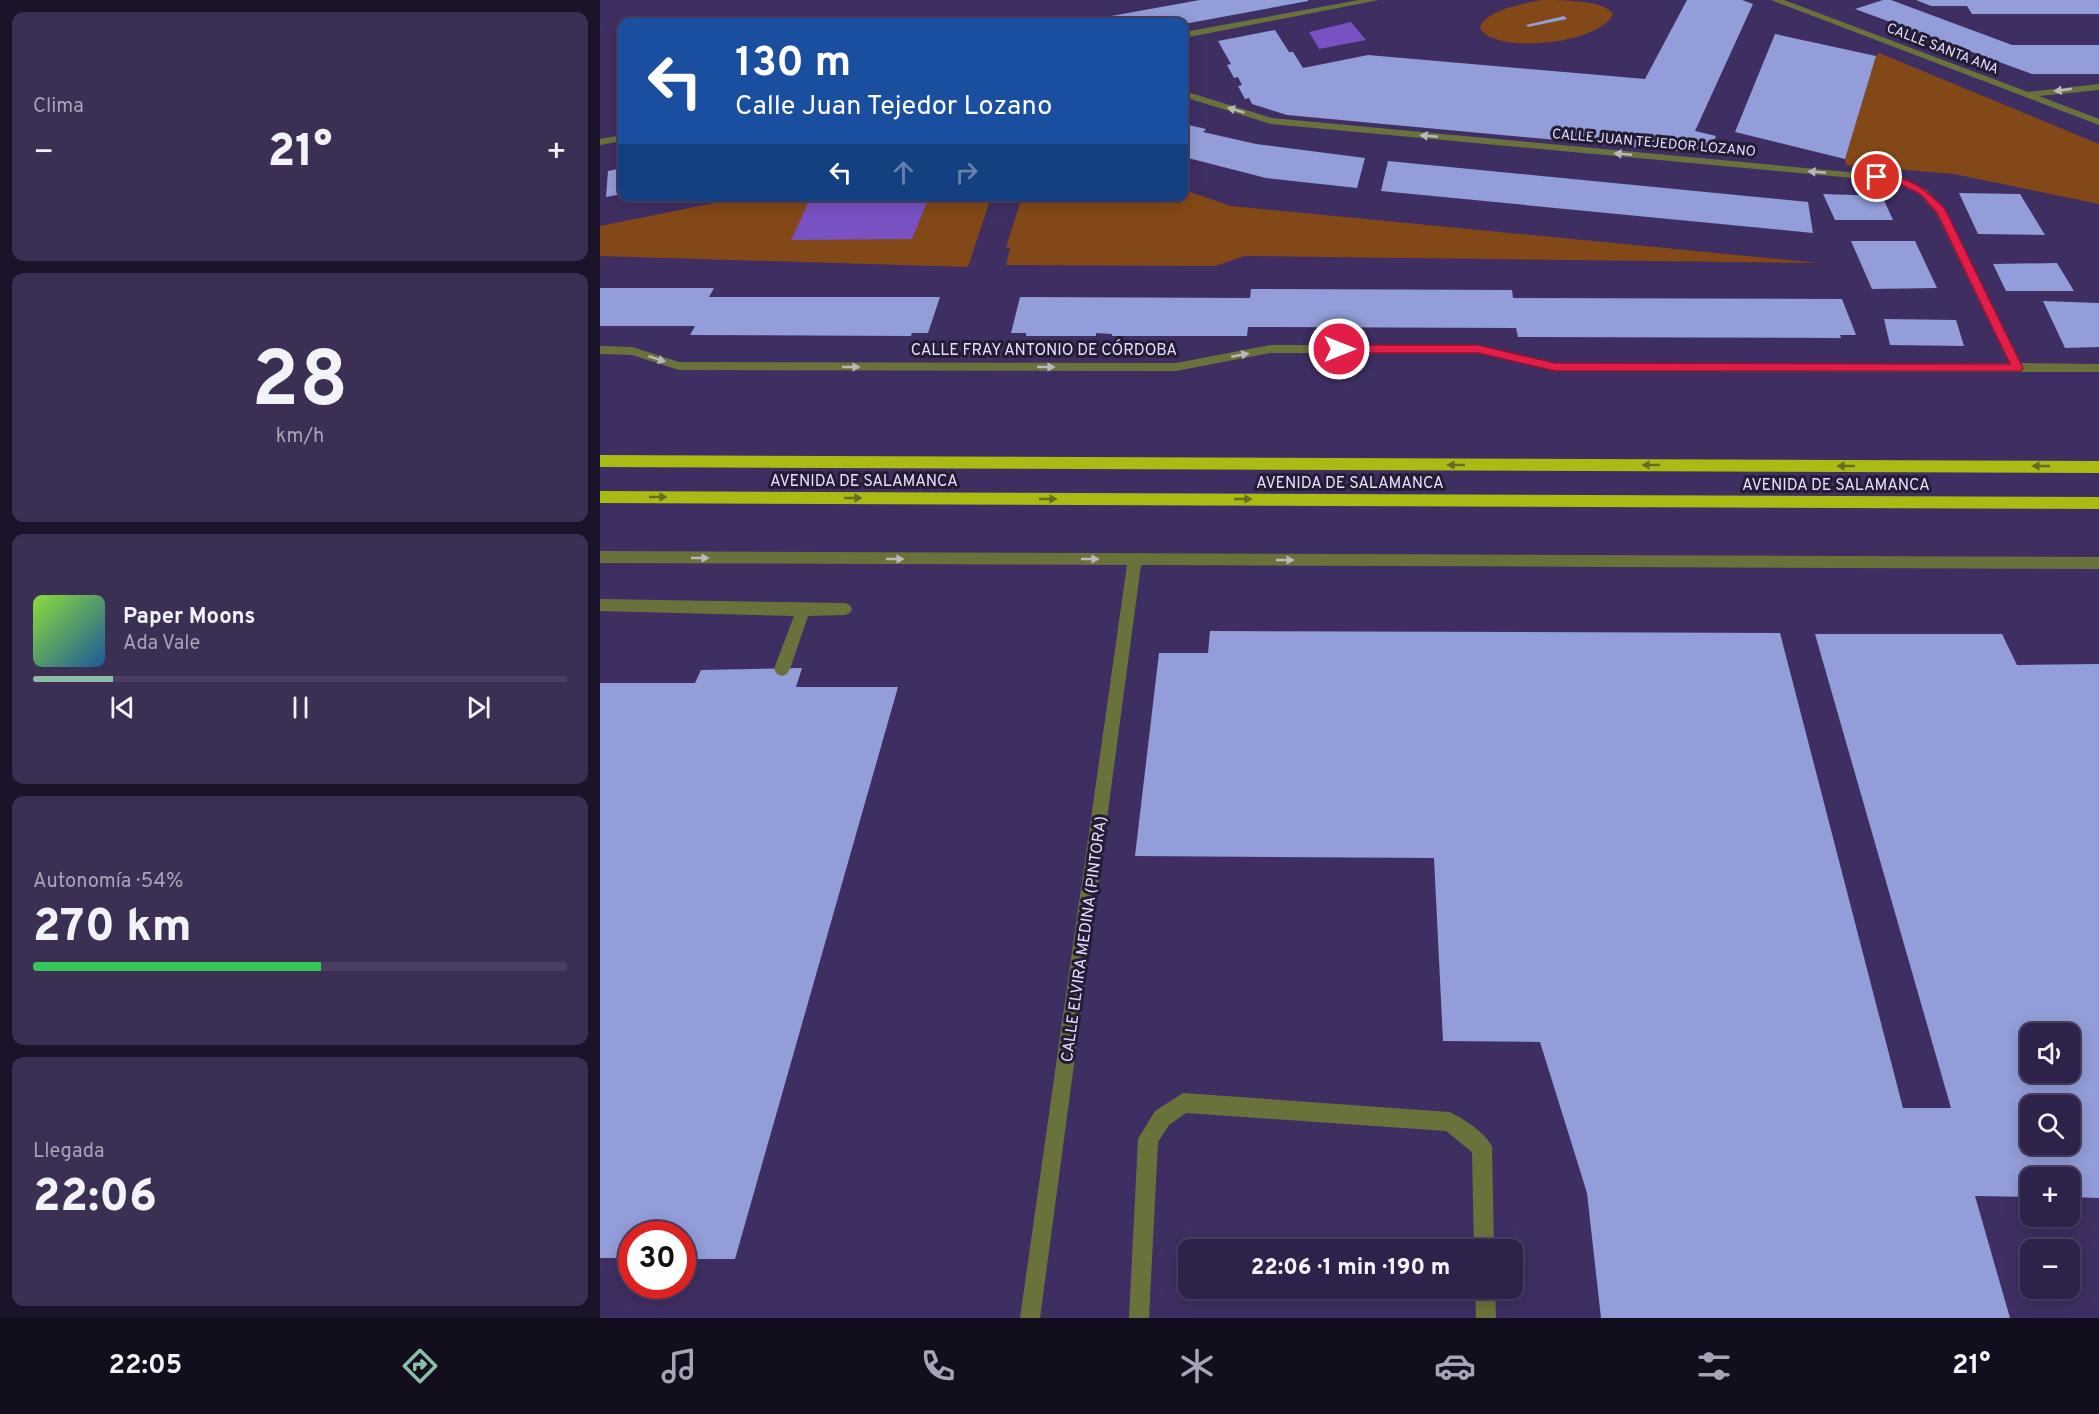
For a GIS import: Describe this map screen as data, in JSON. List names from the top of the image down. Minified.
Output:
{"streets":{"highway":["AVENIDA DE SALAMANCA"],"street":["CALLE SANTA ANA","CALLE JUAN TEJEDOR LOZANO","CALLE FRAY ANTONIO DE CÓRDOBA","CALLE ELVIRA MEDINA (PINTORA)"]},"crossings":[["CALLE JUAN TEJEDOR LOZANO","CALLE FRAY ANTONIO DE CÓRDOBA"]],"one_way":["CALLE JUAN TEJEDOR LOZANO","CALLE FRAY ANTONIO DE CÓRDOBA"],"page":{"tile":["Clima",["28","km/h"],["Autonomía · 54%","270 km"],["Llegada","22:06"]],"turn":["130 m","Calle Juan Tejedor Lozano"],"heat":["−","21°","+"],"song":["Paper Moons","Ada Vale"],"map_buttons":["+","−"],"limit":"30","trip":"22:06 · 1 min · 190 m","tabs":["22:05","21°"]}}
